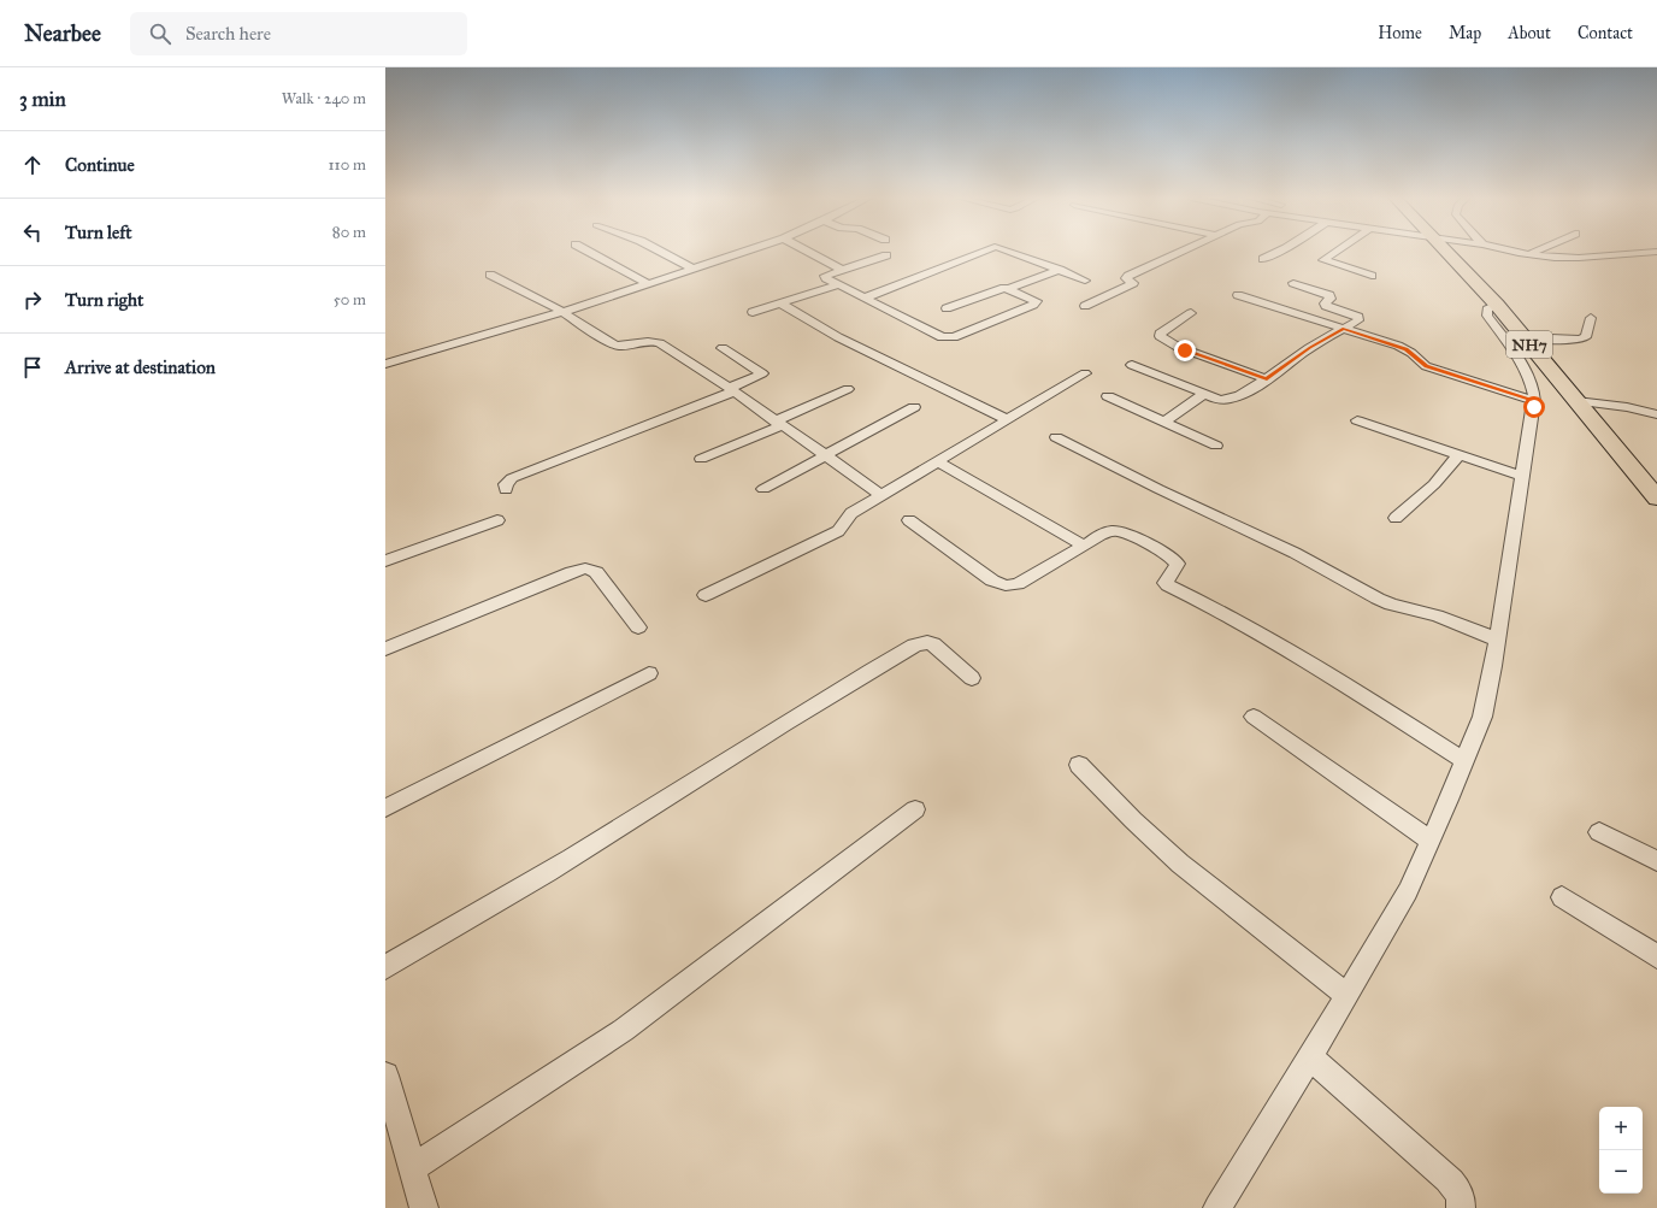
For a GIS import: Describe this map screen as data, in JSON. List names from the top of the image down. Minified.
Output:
{"streets":{"highway":["NH7"]},"page":{"header":"Nearbee","search":"Search here","nav":["Home","Map","About","Contact"],"heading":["3 min","Walk · 240 m"],"list":[["Continue","110 m"],["Turn left","80 m"],["Turn right","50 m"],"Arrive at destination"],"map_buttons":["+","−"]}}
